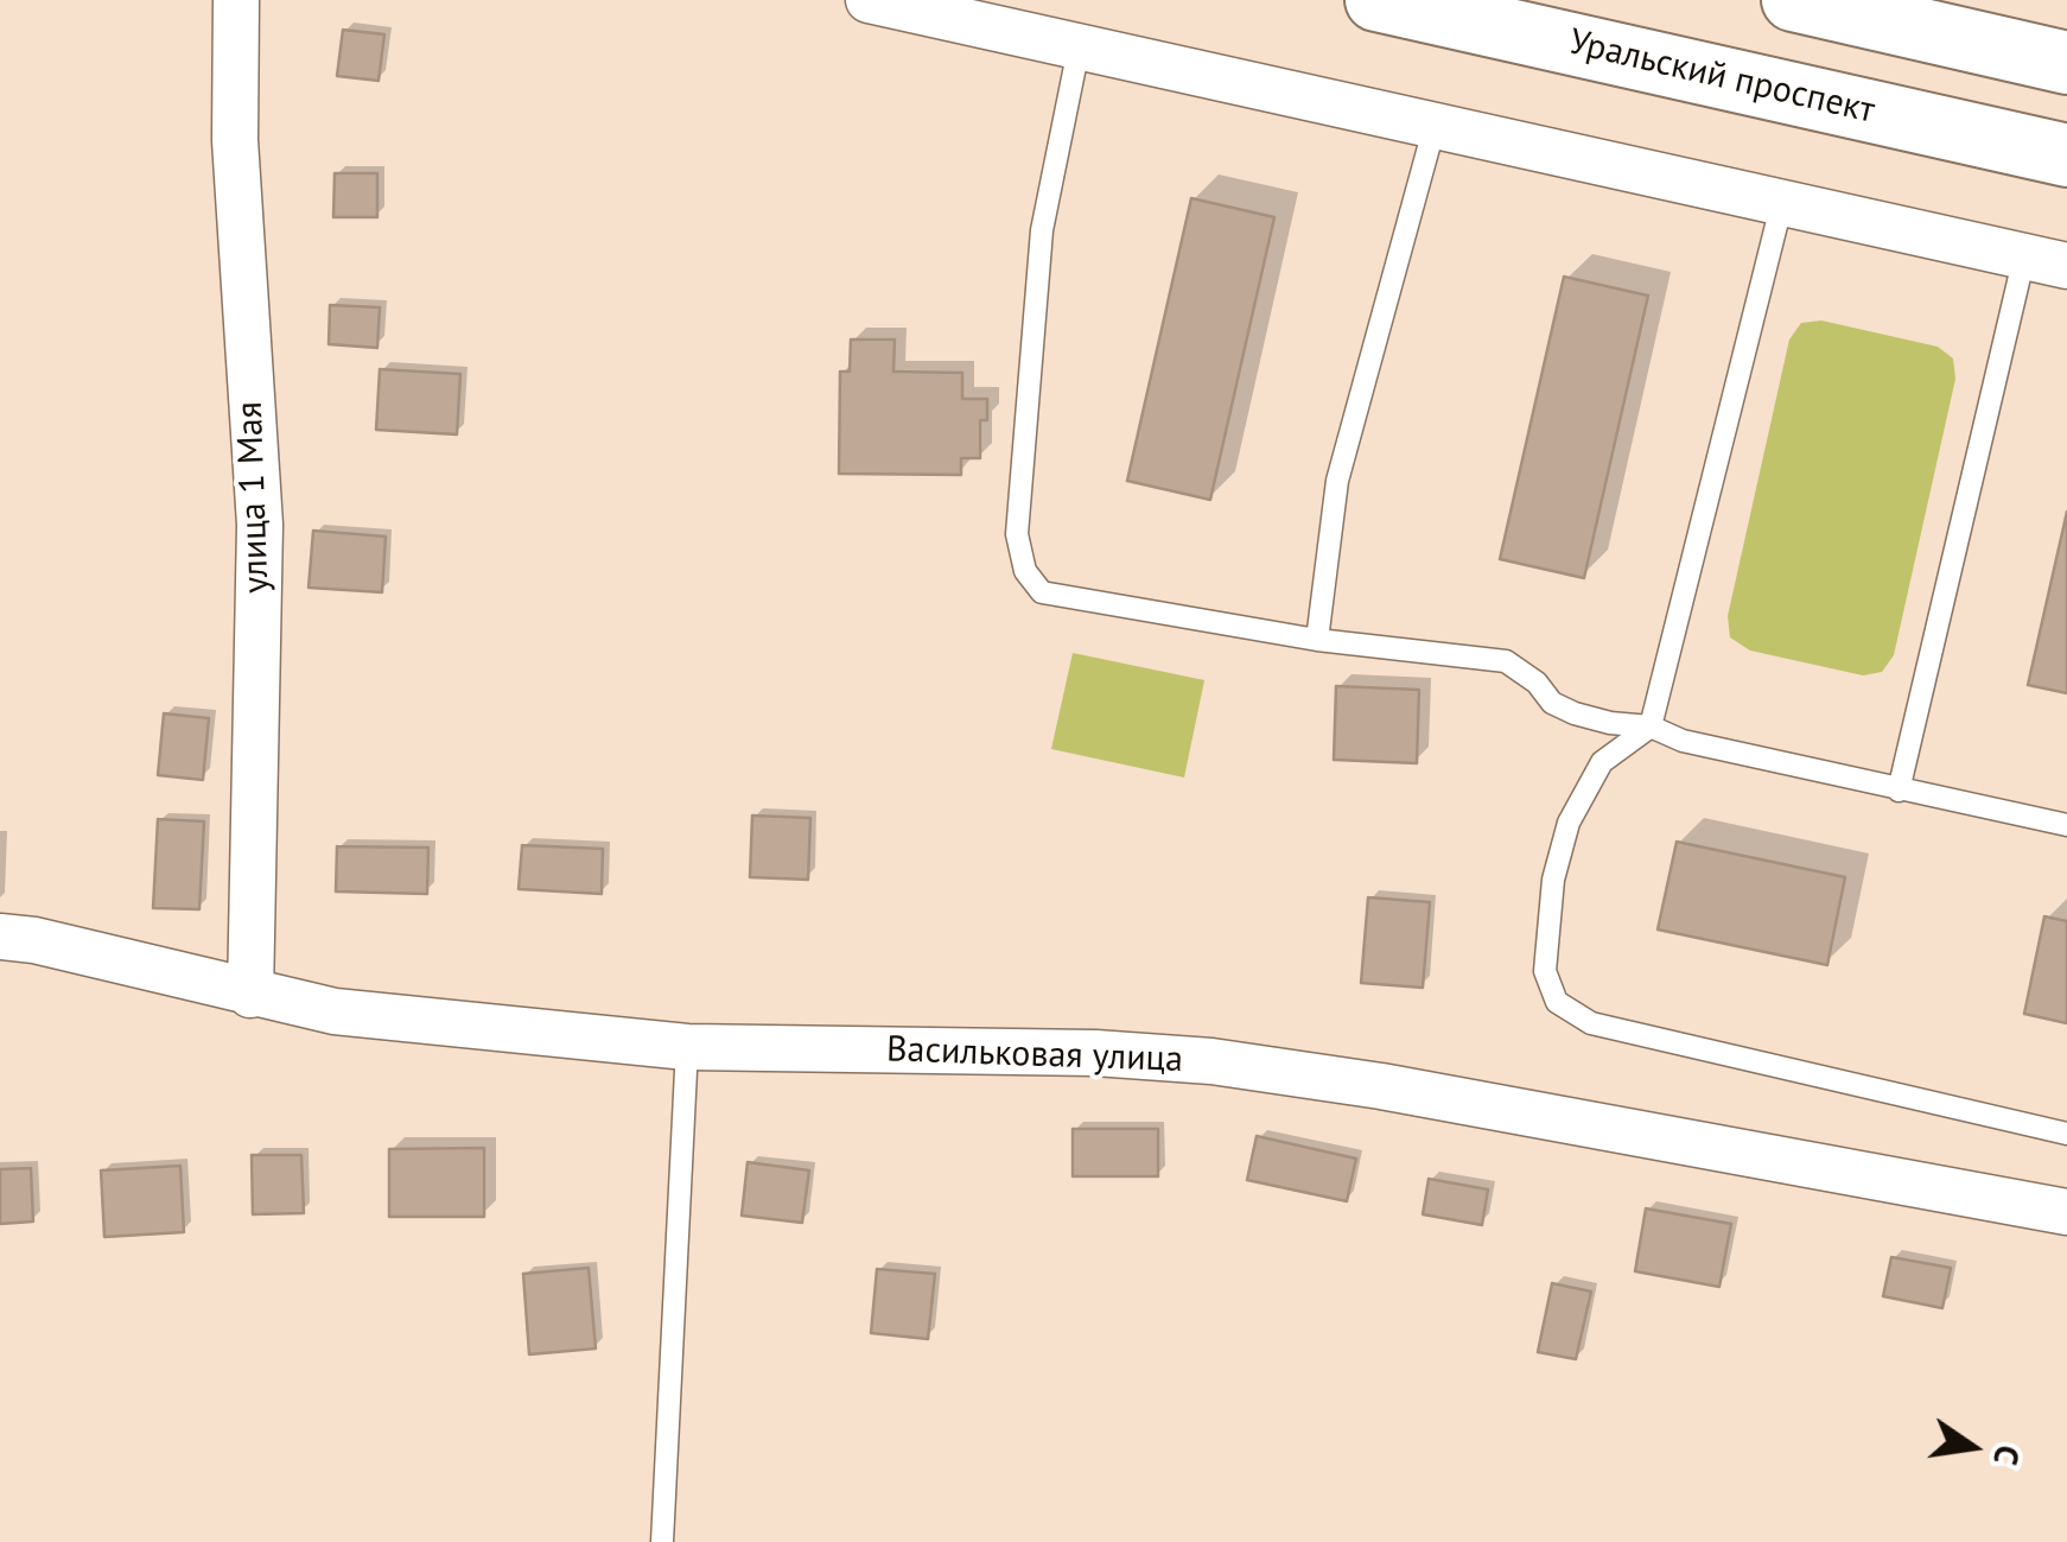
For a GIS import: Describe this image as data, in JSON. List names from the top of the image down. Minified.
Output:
{"streets":{"main road":["Уральский проспект"],"street":["улица 1 Мая","Васильковая улица"]},"crossings":[["улица 1 Мая","Васильковая улица"]],"north":"right"}
